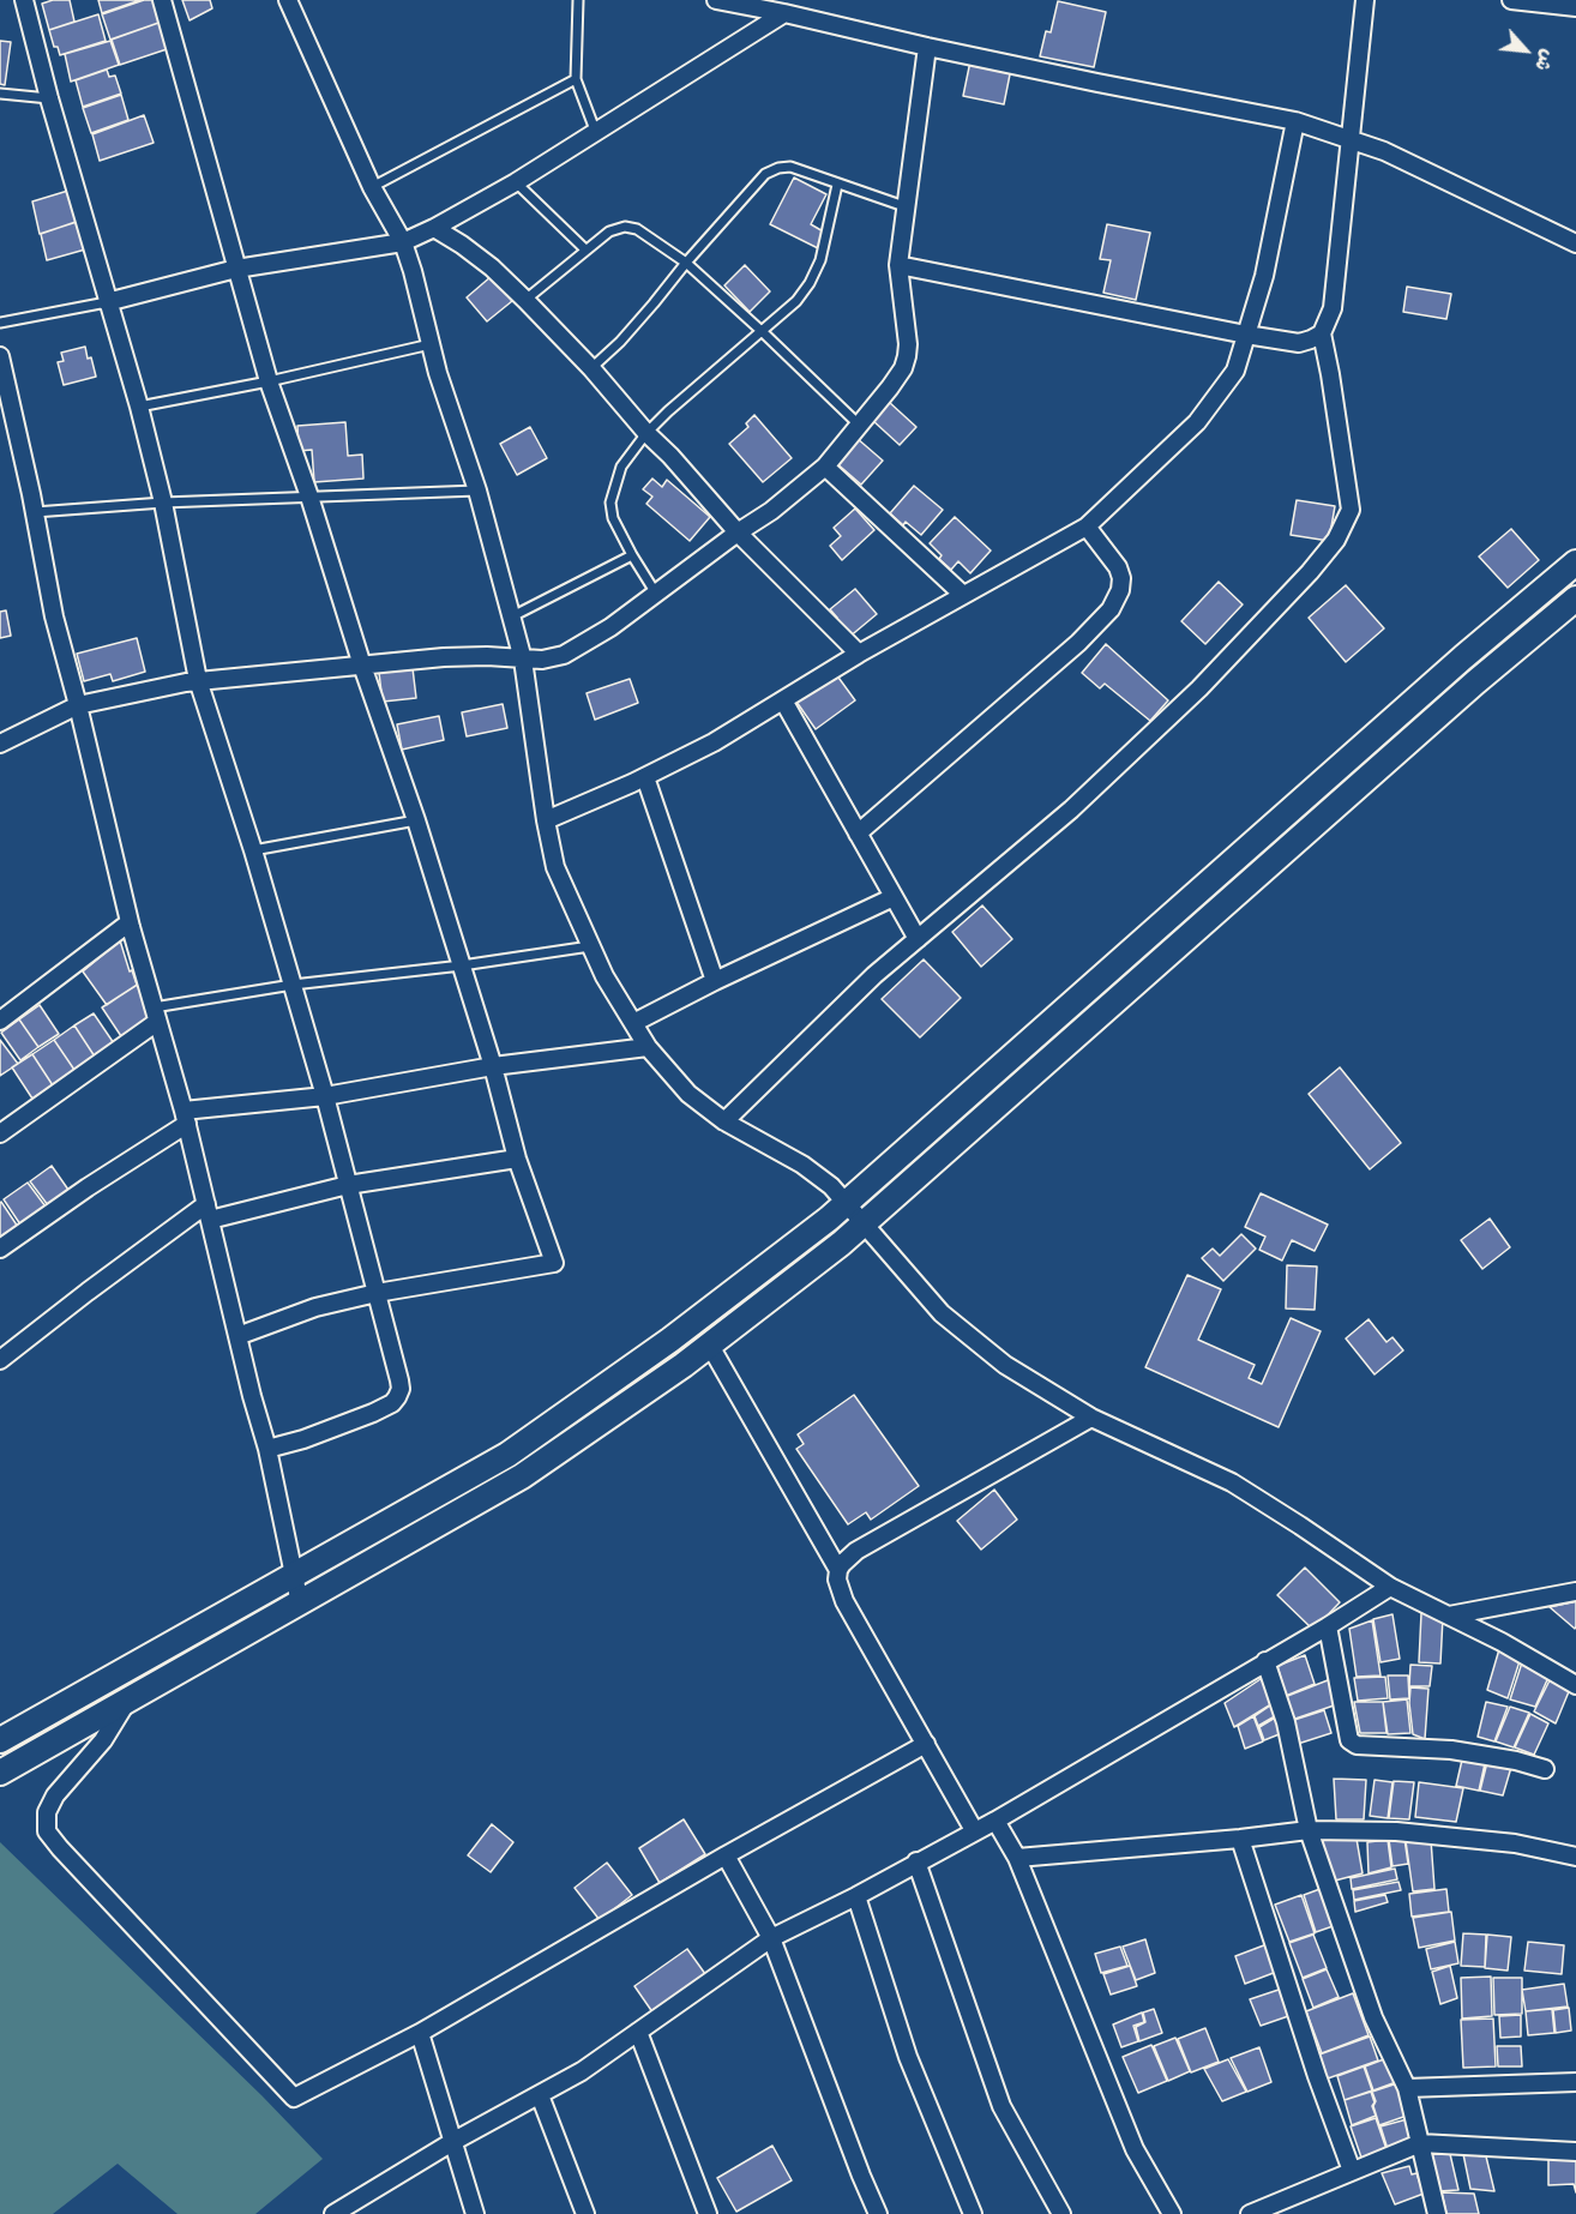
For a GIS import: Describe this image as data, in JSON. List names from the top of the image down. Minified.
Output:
{"north":"bottom right"}
